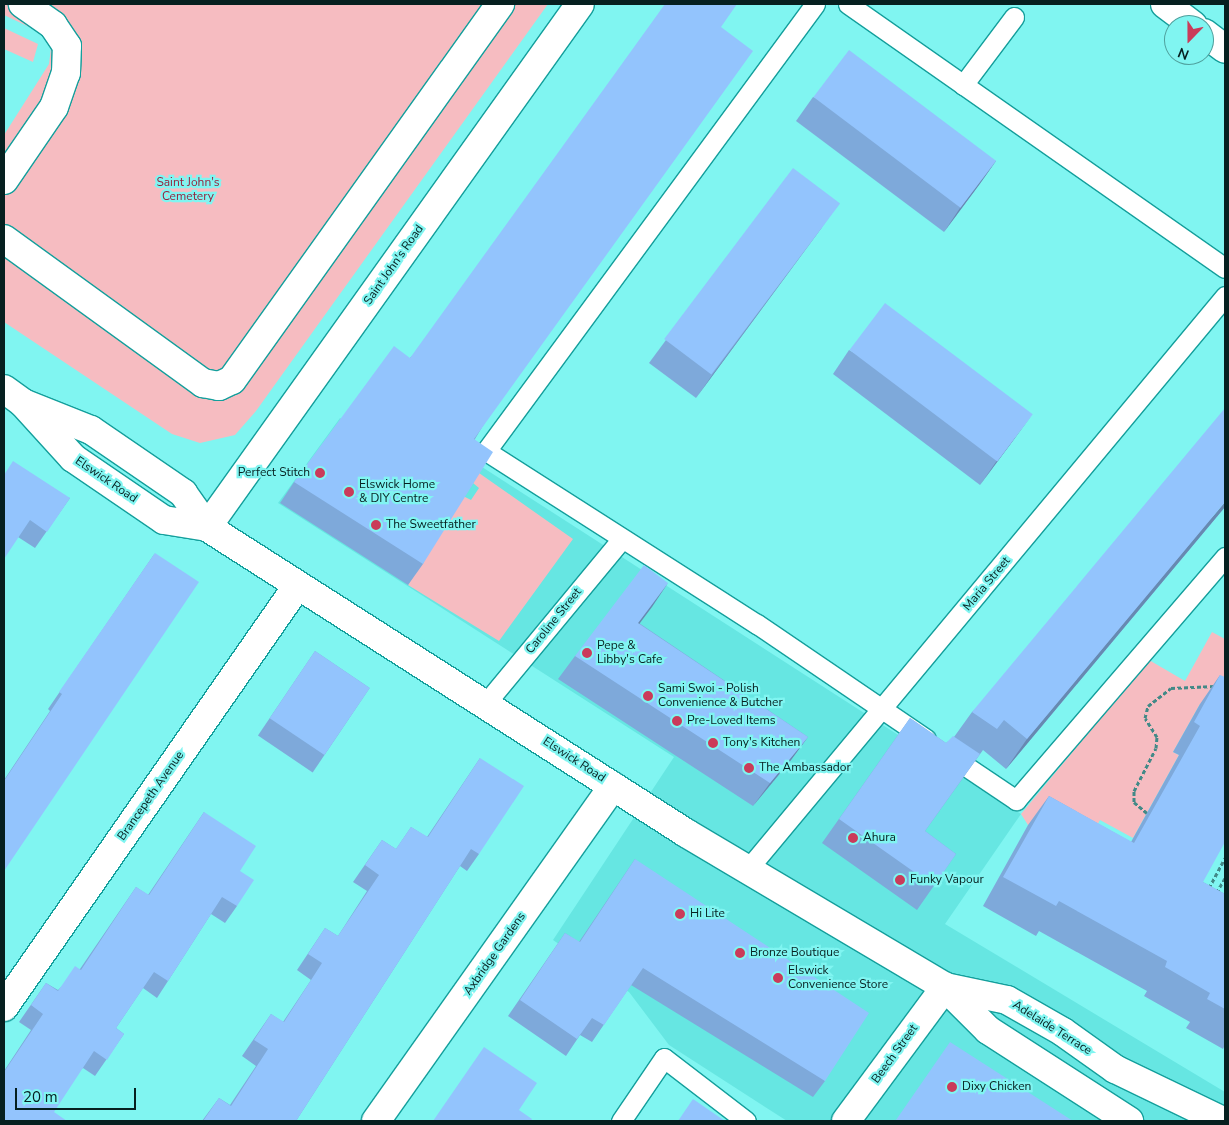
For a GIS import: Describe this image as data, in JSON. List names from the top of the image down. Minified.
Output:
{"streets":{"street":["Saint John's Road","Elswick Road","Brancepeth Avenue","Axbridge Gardens","Adelaide Terrace","Beech Street"],"lane":["Maria Street","Caroline Street"]},"crossings":[["Saint John's Road","Elswick Road"],["Elswick Road","Maria Street"],["Elswick Road","Caroline Street"],["Elswick Road","Brancepeth Avenue"],["Elswick Road","Axbridge Gardens"],["Elswick Road","Adelaide Terrace"],["Elswick Road","Beech Street"],["Adelaide Terrace","Beech Street"]],"parks":["Saint John's Cemetery"],"places":["Perfect Stitch","Elswick Home & DIY Centre","The Sweetfather","Pepe & Libby's Cafe","Sami Swoi - Polish Convenience & Butcher","Pre-Loved Items","Tony's Kitchen","The Ambassador","Ahura","Funky Vapour","Hi Lite","Bronze Boutique","Elswick Convenience Store","Dixy Chicken"],"scale_bar":"20 m","north":"bottom"}
